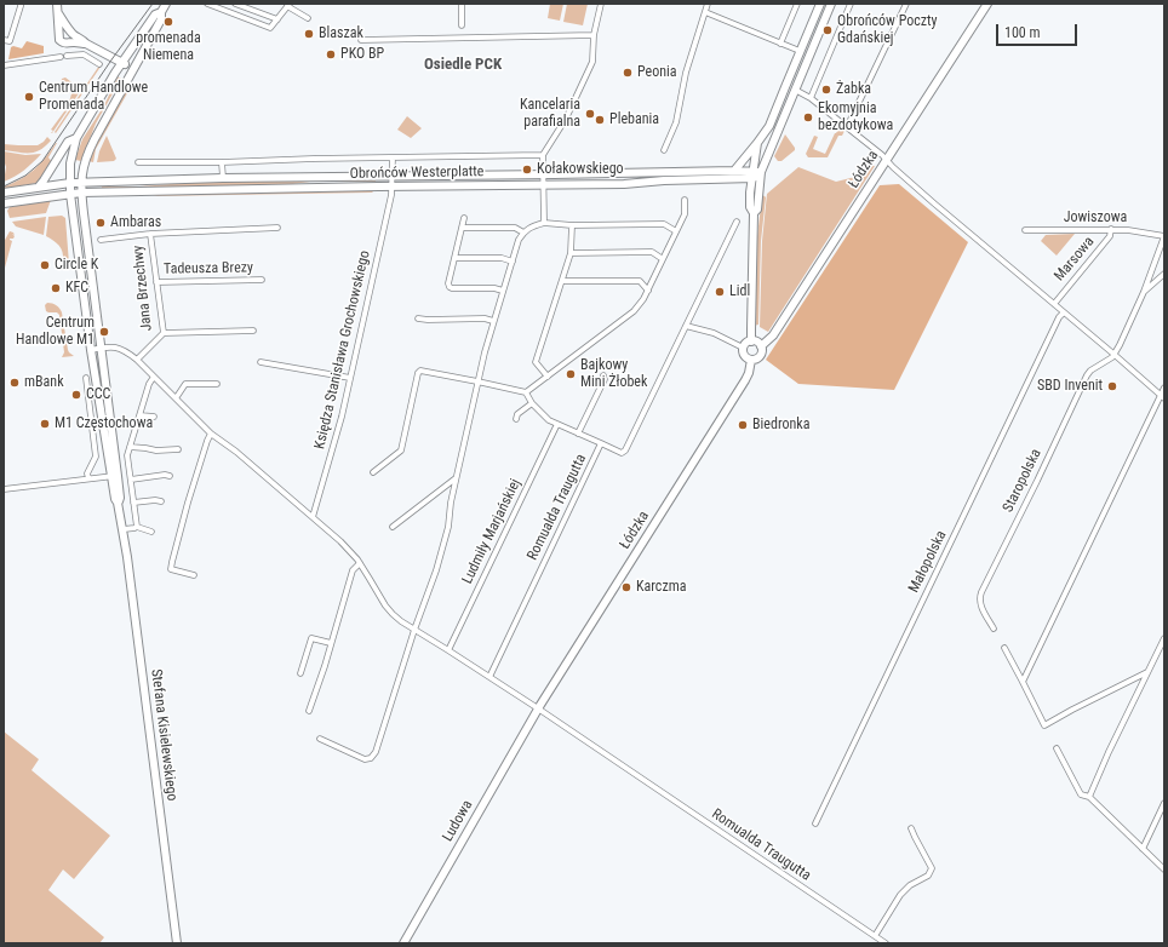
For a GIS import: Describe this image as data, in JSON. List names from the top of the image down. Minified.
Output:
{"streets":{"main road":["Łódzka","Obrońców Westerplatte","Stefana Kisielewskiego","Ludowa"],"street":["Jowiszowa","Marsowa","Tadeusza Brezy","Jana Brzechwy","Księdza Stanisława Grochowskiego","Staropolska","Romualda Traugutta","Ludmiły Marjańskiej","Małopolska"]},"crossings":[["Łódzka","Romualda Traugutta"],["Łódzka","Ludowa"],["Obrońców Westerplatte","Księdza Stanisława Grochowskiego"],["Obrońców Westerplatte","Stefana Kisielewskiego"],["Jowiszowa","Marsowa"],["Tadeusza Brezy","Jana Brzechwy"],["Jana Brzechwy","Romualda Traugutta"],["Księdza Stanisława Grochowskiego","Romualda Traugutta"],["Romualda Traugutta","Ludmiły Marjańskiej"],["Romualda Traugutta","Stefana Kisielewskiego"],["Romualda Traugutta","Ludowa"]],"districts":["Osiedle PCK"],"places":["promenada Niemena","Obrońców Poczty Gdańskiej","Blaszak","PKO BP","Peonia","Żabka","Centrum Handlowe Promenada","Kancelaria parafialna","Ekomyjnia bezdotykowa","Plebania","Kołakowskiego","Ambaras","Circle K","KFC","Lidl","Centrum Handlowe M1","Bajkowy Mini Żłobek","mBank","SBD Invenit","CCC","M1 Częstochowa","Biedronka","Karczma"],"scale_bar":"100 m"}
